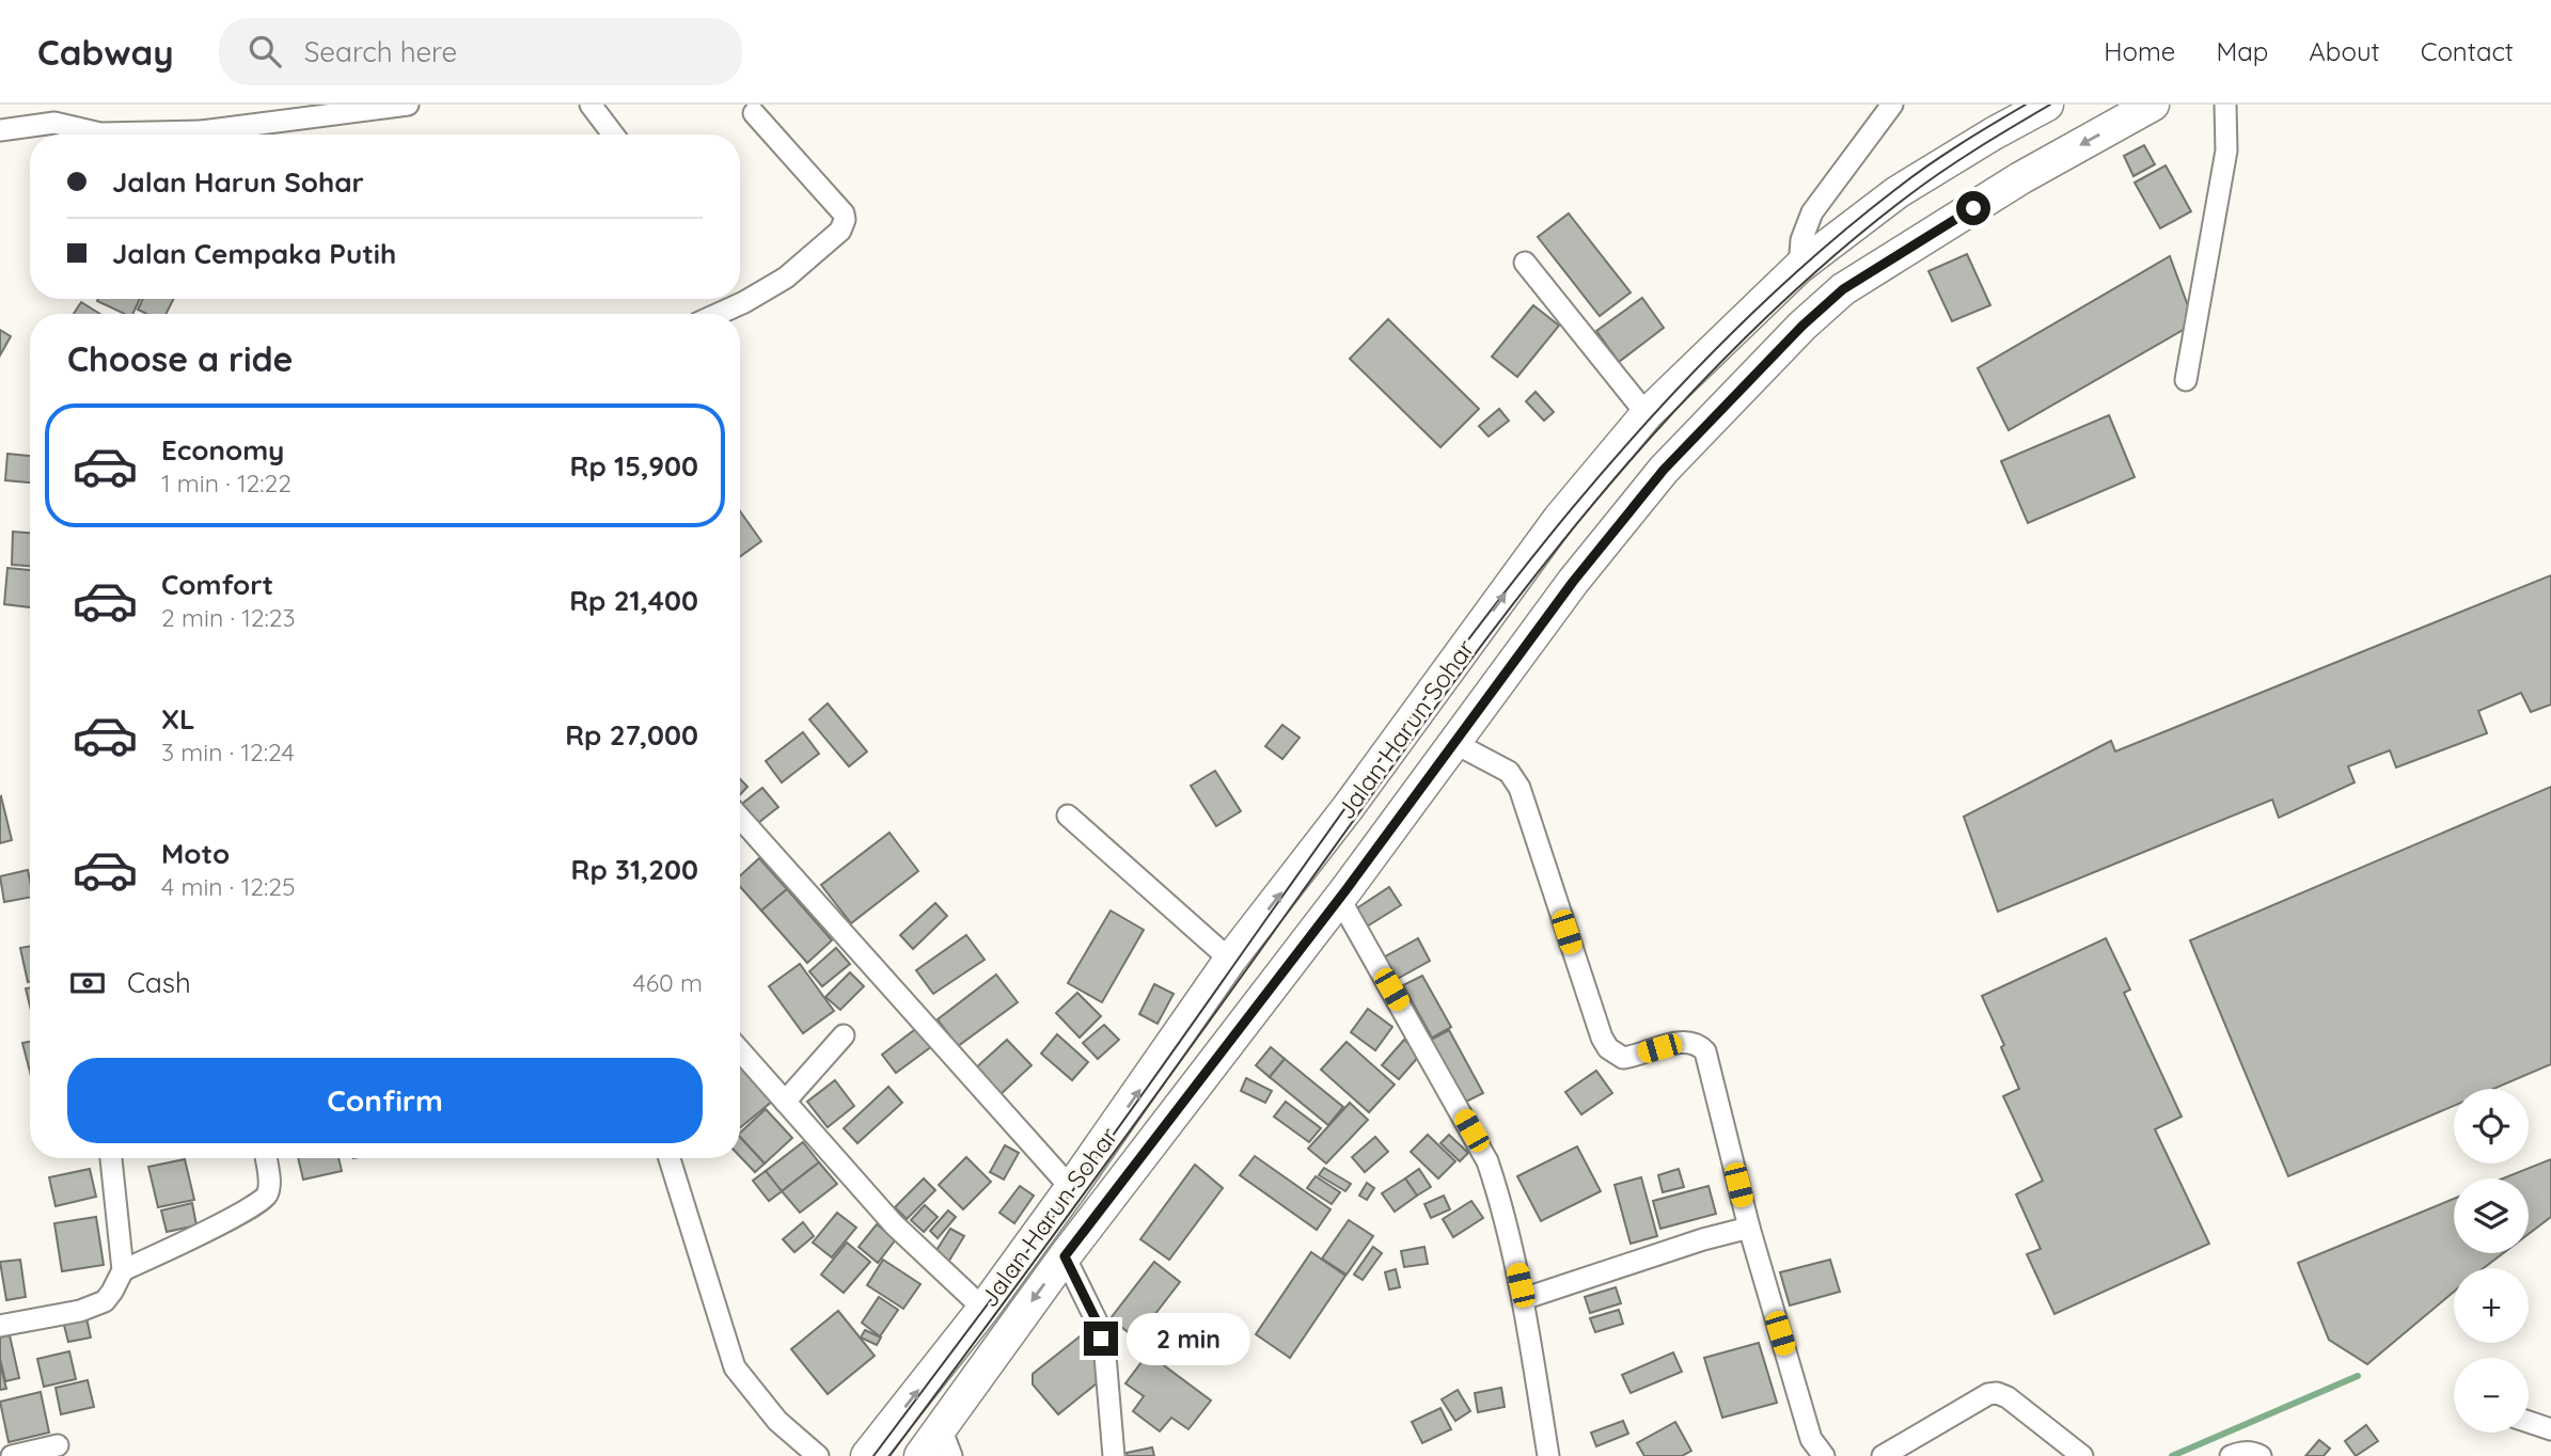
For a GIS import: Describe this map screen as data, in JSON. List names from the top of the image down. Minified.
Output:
{"streets":{"highway":["Jalan Harun Sohar"]},"page":{"header":"Cabway","search":"Search here","nav":["Home","Map","About","Contact"],"banner":["Jalan Harun Sohar","Jalan Cempaka Putih"],"heading":"Choose a ride","list":[{"name":"Economy","note":"1 min · 12:22","value":"Rp 15,900"},{"name":"Comfort","note":"2 min · 12:23","value":"Rp 21,400"},{"name":"XL","note":"3 min · 12:24","value":"Rp 27,000"},{"name":"Moto","note":"4 min · 12:25","value":"Rp 31,200"}],"pay":["Cash","460 m"],"buttons":"Confirm","map_buttons":["+","−"],"bubble":"2 min"}}
